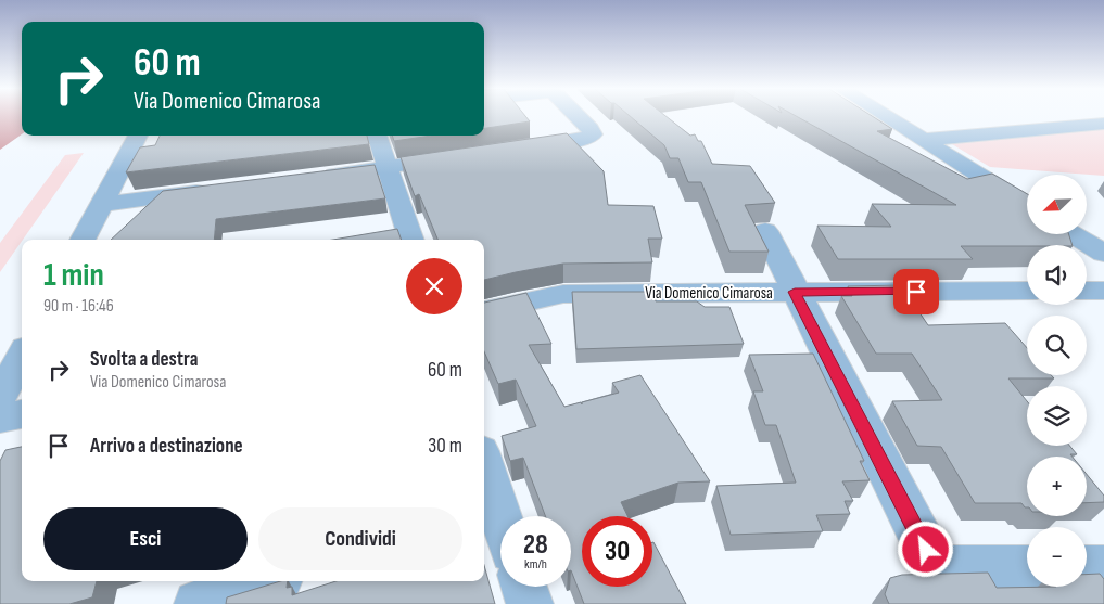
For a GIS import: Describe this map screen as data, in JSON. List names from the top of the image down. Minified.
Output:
{"streets":{"street":["Via Domenico Cimarosa"]},"north":"bottom left","page":{"turn":["60 m","Via Domenico Cimarosa"],"map_buttons":["+","−"],"heading":["1 min","90 m · 16:46"],"list":[{"name":"Svolta a destra","note":"Via Domenico Cimarosa","value":"60 m"},{"name":"Arrivo a destinazione","value":"30 m"}],"buttons":["Esci","Condividi"],"speed":"28 km/h","limit":"30"}}
